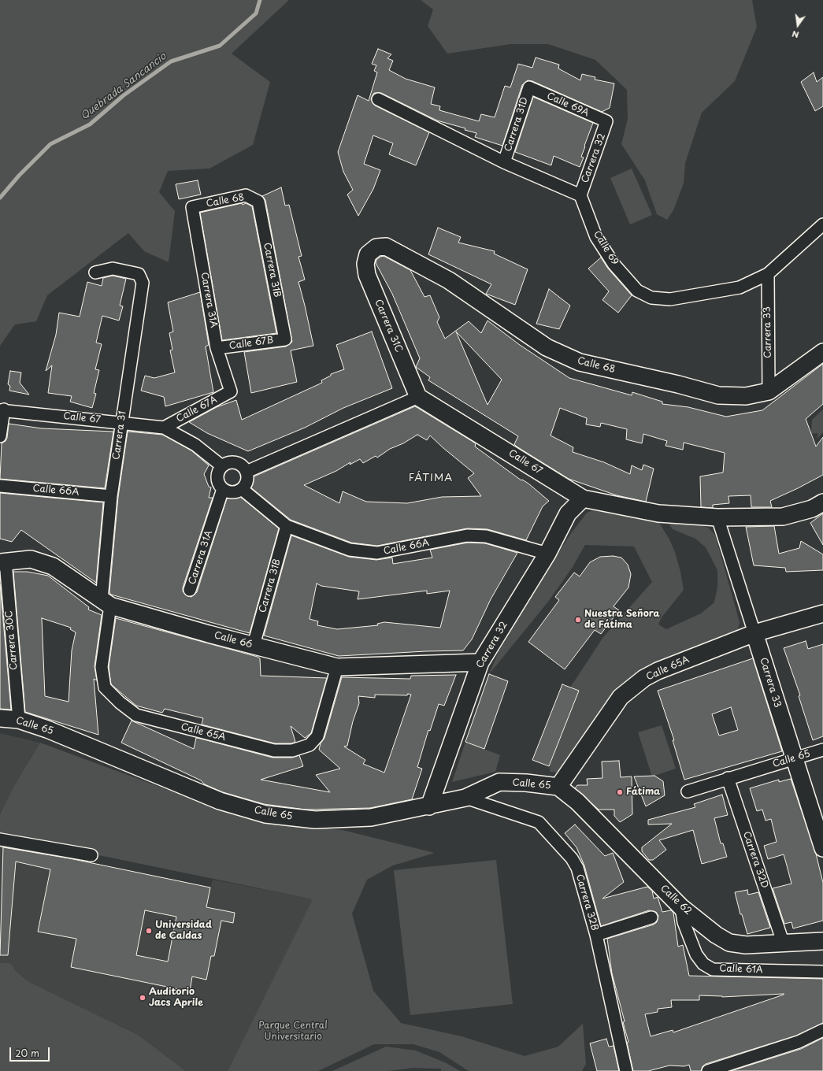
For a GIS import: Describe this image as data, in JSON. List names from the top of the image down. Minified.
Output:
{"streets":{"street":["Calle 69A","Carrera 31D","Carrera 32","Calle 68","Calle 69","Carrera 31B","Carrera 31A","Carrera 31C","Carrera 33","Calle 67B","Calle 67A","Calle 67","Carrera 31","Calle 66A","Carrera 30C","Calle 66","Calle 65A","Calle 65","Carrera 32D","Calle 62","Carrera 32B","Calle 61A"]},"crossings":[["Calle 69A","Carrera 31D"],["Calle 69A","Carrera 32"],["Carrera 32","Calle 69"],["Carrera 32","Calle 67"],["Carrera 32","Calle 66A"],["Carrera 32","Calle 66"],["Carrera 32","Calle 65"],["Calle 68","Carrera 31B"],["Calle 68","Carrera 31A"],["Calle 68","Carrera 31C"],["Calle 68","Carrera 33"],["Calle 69","Carrera 33"],["Carrera 31B","Calle 67B"],["Carrera 31B","Calle 66A"],["Carrera 31B","Calle 66"],["Carrera 31A","Calle 67B"],["Carrera 31A","Calle 67A"],["Carrera 31A","Calle 66A"],["Carrera 31C","Calle 67"],["Carrera 33","Calle 67"],["Carrera 33","Calle 65A"],["Carrera 33","Calle 65"],["Calle 67A","Calle 67"],["Calle 67","Carrera 31"],["Carrera 31","Calle 66A"],["Carrera 31","Calle 66"],["Carrera 31","Calle 65A"],["Carrera 30C","Calle 66"],["Carrera 30C","Calle 65"],["Calle 66","Calle 65A"],["Calle 65A","Calle 65"],["Calle 65A","Calle 62"],["Calle 65","Carrera 32D"],["Calle 65","Calle 62"],["Calle 65","Carrera 32B"],["Carrera 32D","Calle 62"],["Calle 62","Calle 61A"]],"districts":["FÁTIMA"],"water":["Quebrada Sancancio"],"parks":["Parque Central Universitario"],"places":["Nuestra Señora de Fátima","Fátima","Universidad de Caldas","Auditorio Jacs Aprile"],"scale_bar":"20 m","north":"bottom"}
